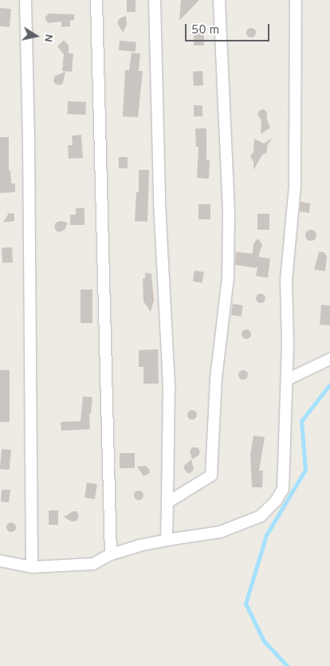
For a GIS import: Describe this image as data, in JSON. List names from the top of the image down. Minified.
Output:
{"scale_bar":"50 m","north":"right"}
